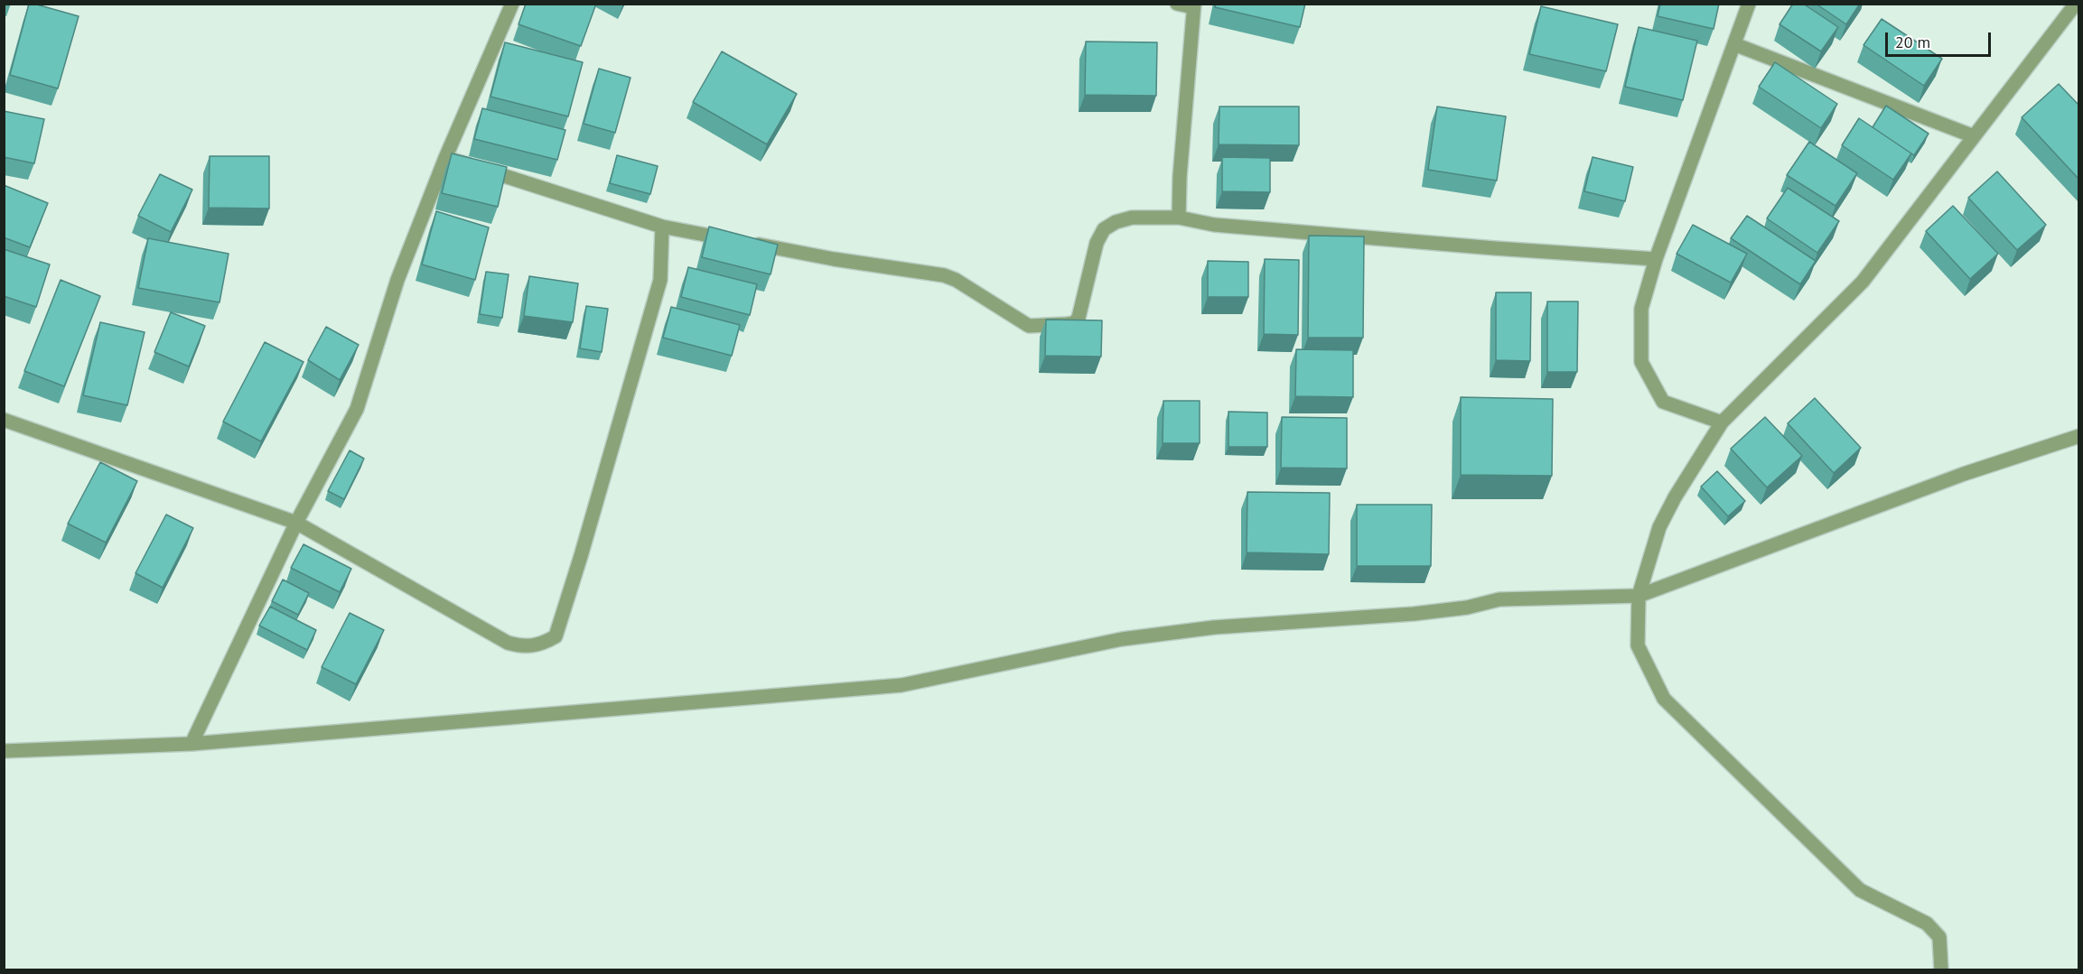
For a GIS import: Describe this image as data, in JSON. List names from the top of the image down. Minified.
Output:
{"scale_bar":"20 m"}
